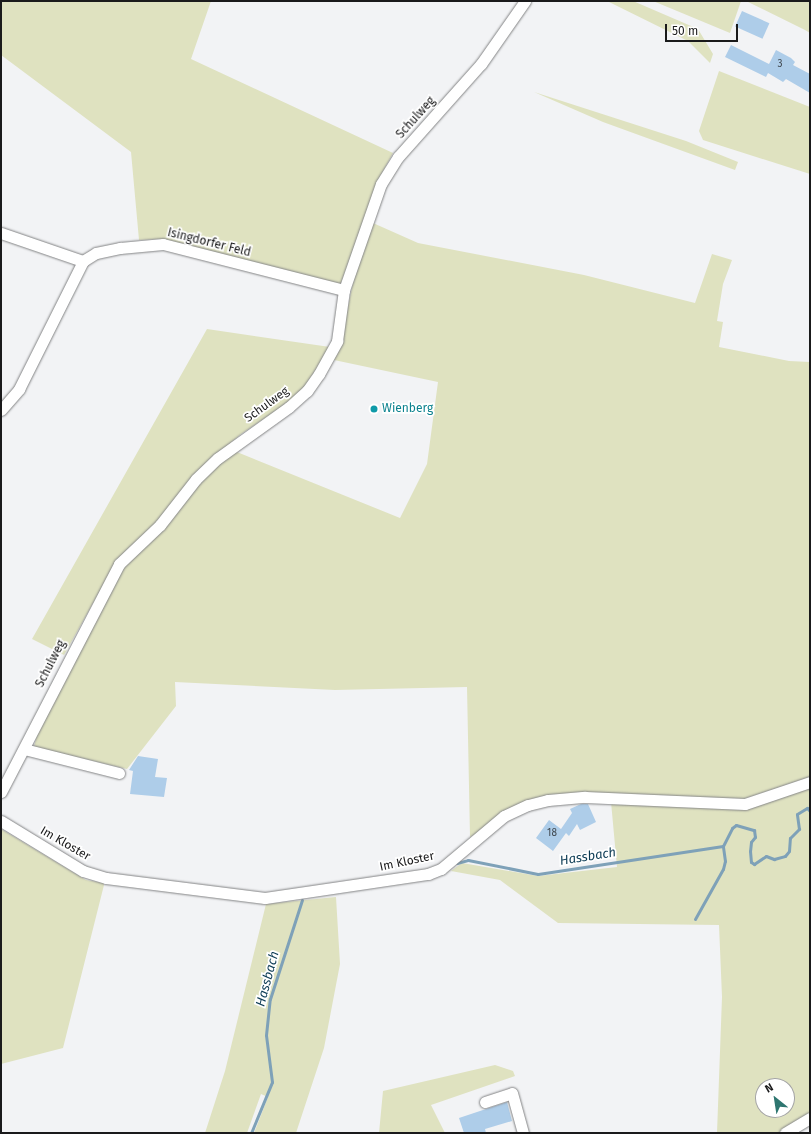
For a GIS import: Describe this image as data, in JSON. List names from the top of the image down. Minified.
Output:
{"streets":{"street":["Schulweg","Isingdorfer Feld","Im Kloster"]},"crossings":[["Schulweg","Isingdorfer Feld"]],"water":["Hassbach"],"places":["Wienberg"],"house_numbers":["3","18"],"scale_bar":"50 m","north":"top left"}
